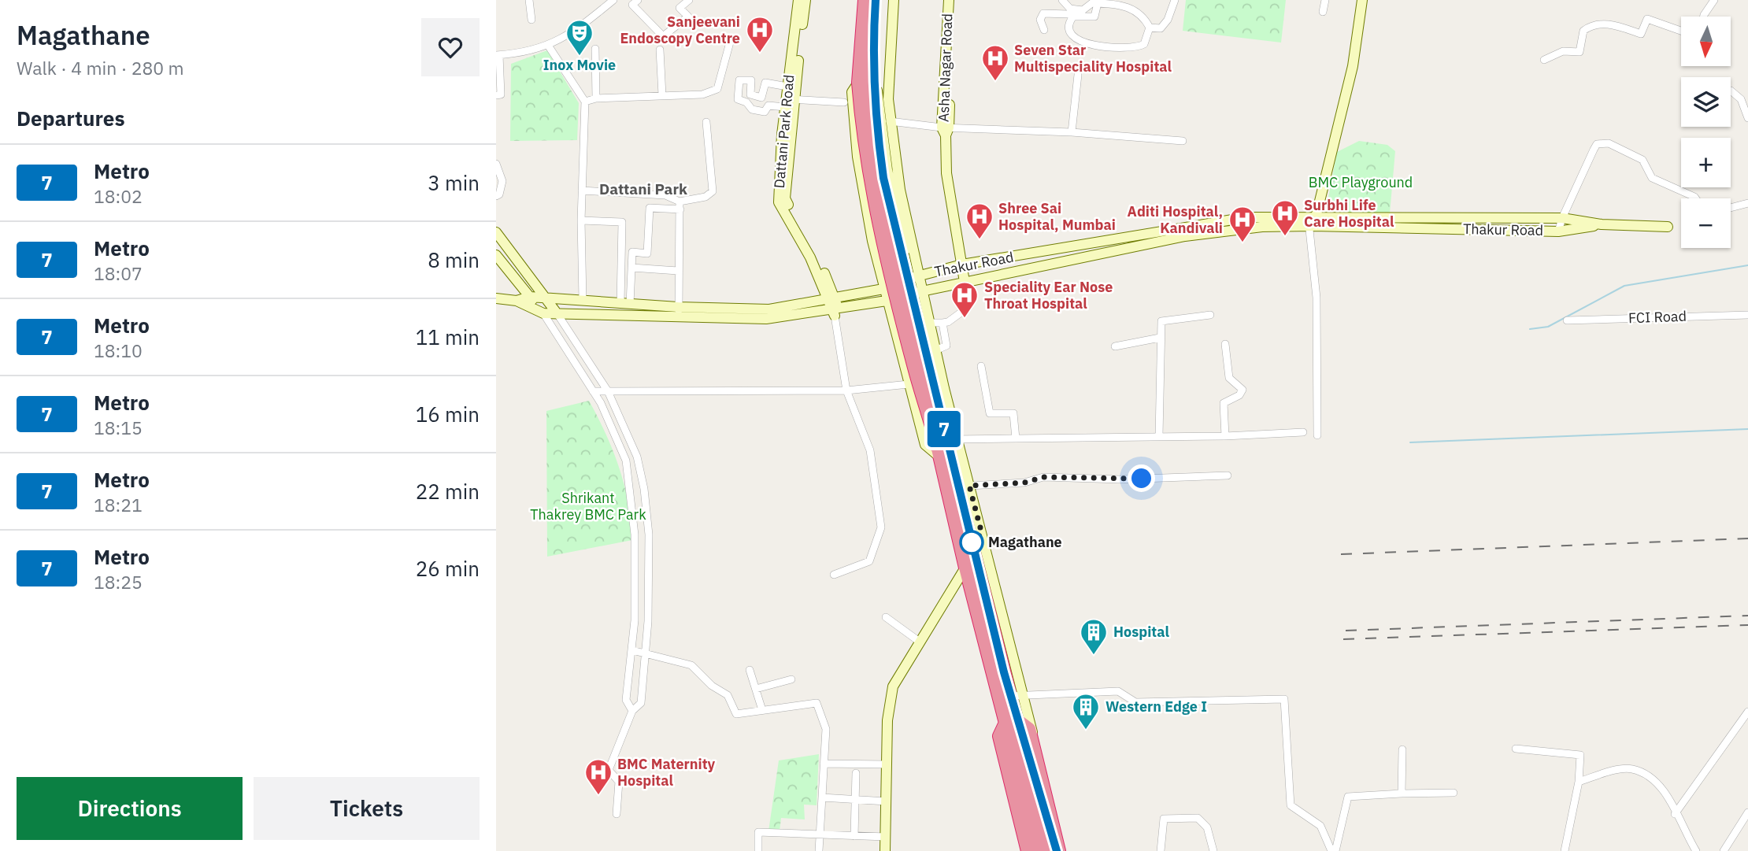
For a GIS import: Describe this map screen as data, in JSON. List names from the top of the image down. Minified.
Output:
{"streets":{"street":["Asha Nagar Road","Dattani Park Road","Thakur Road","FCI Road"]},"crossings":[["Asha Nagar Road","Thakur Road"],["Dattani Park Road","Thakur Road"]],"districts":["Dattani Park"],"parks":["BMC Playground","Shrikant Thakrey BMC Park"],"places":{"hospital":["Sanjeevani Endoscopy Centre","Seven Star Multispeciality Hospital","Surbhi Life Care Hospital","Shree Sai Hospital, Mumbai","Aditi Hospital, Kandivali","Speciality Ear Nose Throat Hospital","BMC Maternity Hospital"],"theatre":["Inox Movie"],"other":["Magathane"],"building":["Hospital","Western Edge I"]},"lines":["metro line 7"],"north":"bottom","page":{"heading":[["Magathane","Walk · 4 min · 280 m"],"Departures"],"on_map":"7","map_buttons":["+","−"],"list":[{"mark":"7","name":"Metro","note":"18:02","value":"3 min"},{"mark":"7","name":"Metro","note":"18:07","value":"8 min"},{"mark":"7","name":"Metro","note":"18:10","value":"11 min"},{"mark":"7","name":"Metro","note":"18:15","value":"16 min"},{"mark":"7","name":"Metro","note":"18:21","value":"22 min"},{"mark":"7","name":"Metro","note":"18:25","value":"26 min"}],"buttons":["Directions","Tickets"]}}
